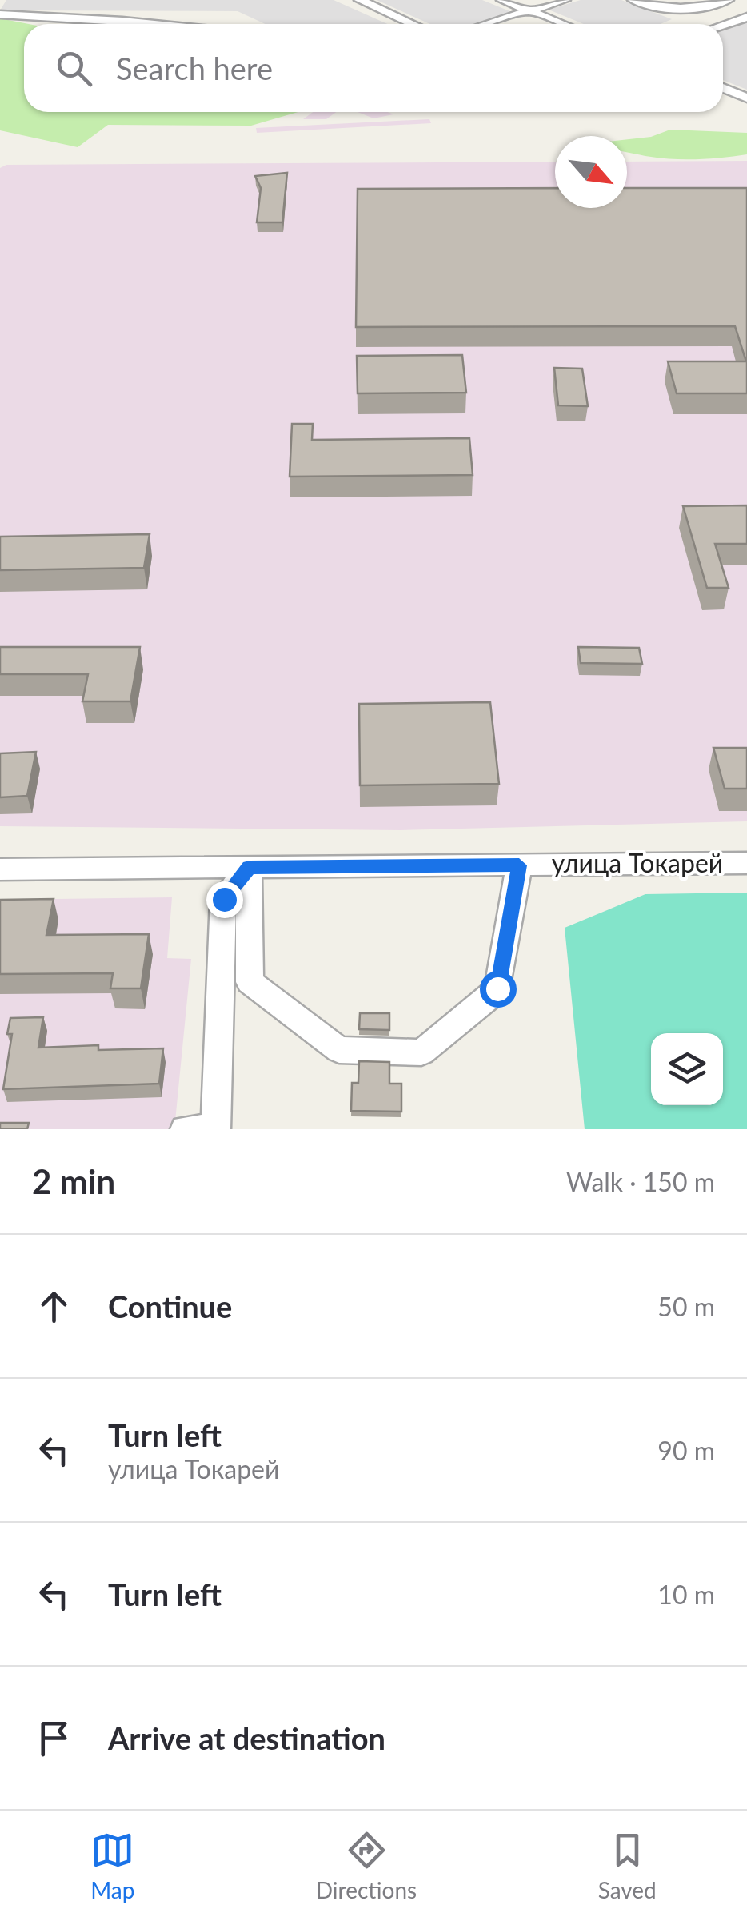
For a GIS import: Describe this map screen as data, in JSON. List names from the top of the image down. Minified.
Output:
{"streets":{"street":["улица Токарей"]},"north":"bottom right","page":{"search":"Search here","heading":["2 min","Walk · 150 m"],"list":[["Continue","50 m"],["Turn left","улица Токарей","90 m"],["Turn left","10 m"],"Arrive at destination"],"nav":["Map","Directions","Saved"]}}
